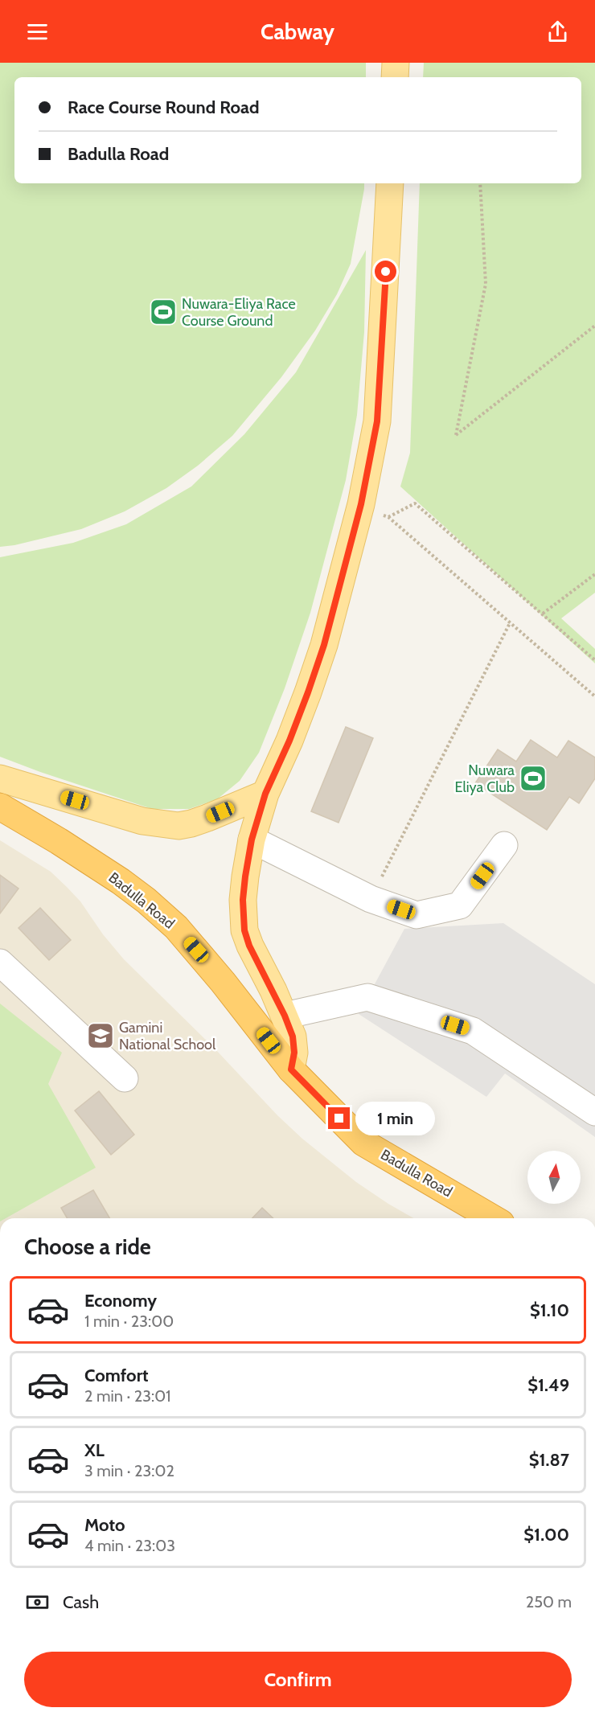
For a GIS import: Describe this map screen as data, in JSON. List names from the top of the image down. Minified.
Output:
{"streets":{"highway":["Badulla Road"]},"places":{"sports":["Nuwara-Eliya Race Course Ground","Nuwara Eliya Club"],"school or university":["Gamini National School"]},"north":"top","page":{"header":"Cabway","banner":["Race Course Round Road","Badulla Road"],"bubble":"1 min","heading":"Choose a ride","list":[{"name":"Economy","note":"1 min · 23:00","value":"$1.10"},{"name":"Comfort","note":"2 min · 23:01","value":"$1.49"},{"name":"XL","note":"3 min · 23:02","value":"$1.87"},{"name":"Moto","note":"4 min · 23:03","value":"$1.00"}],"pay":["Cash","250 m"],"buttons":"Confirm"}}
